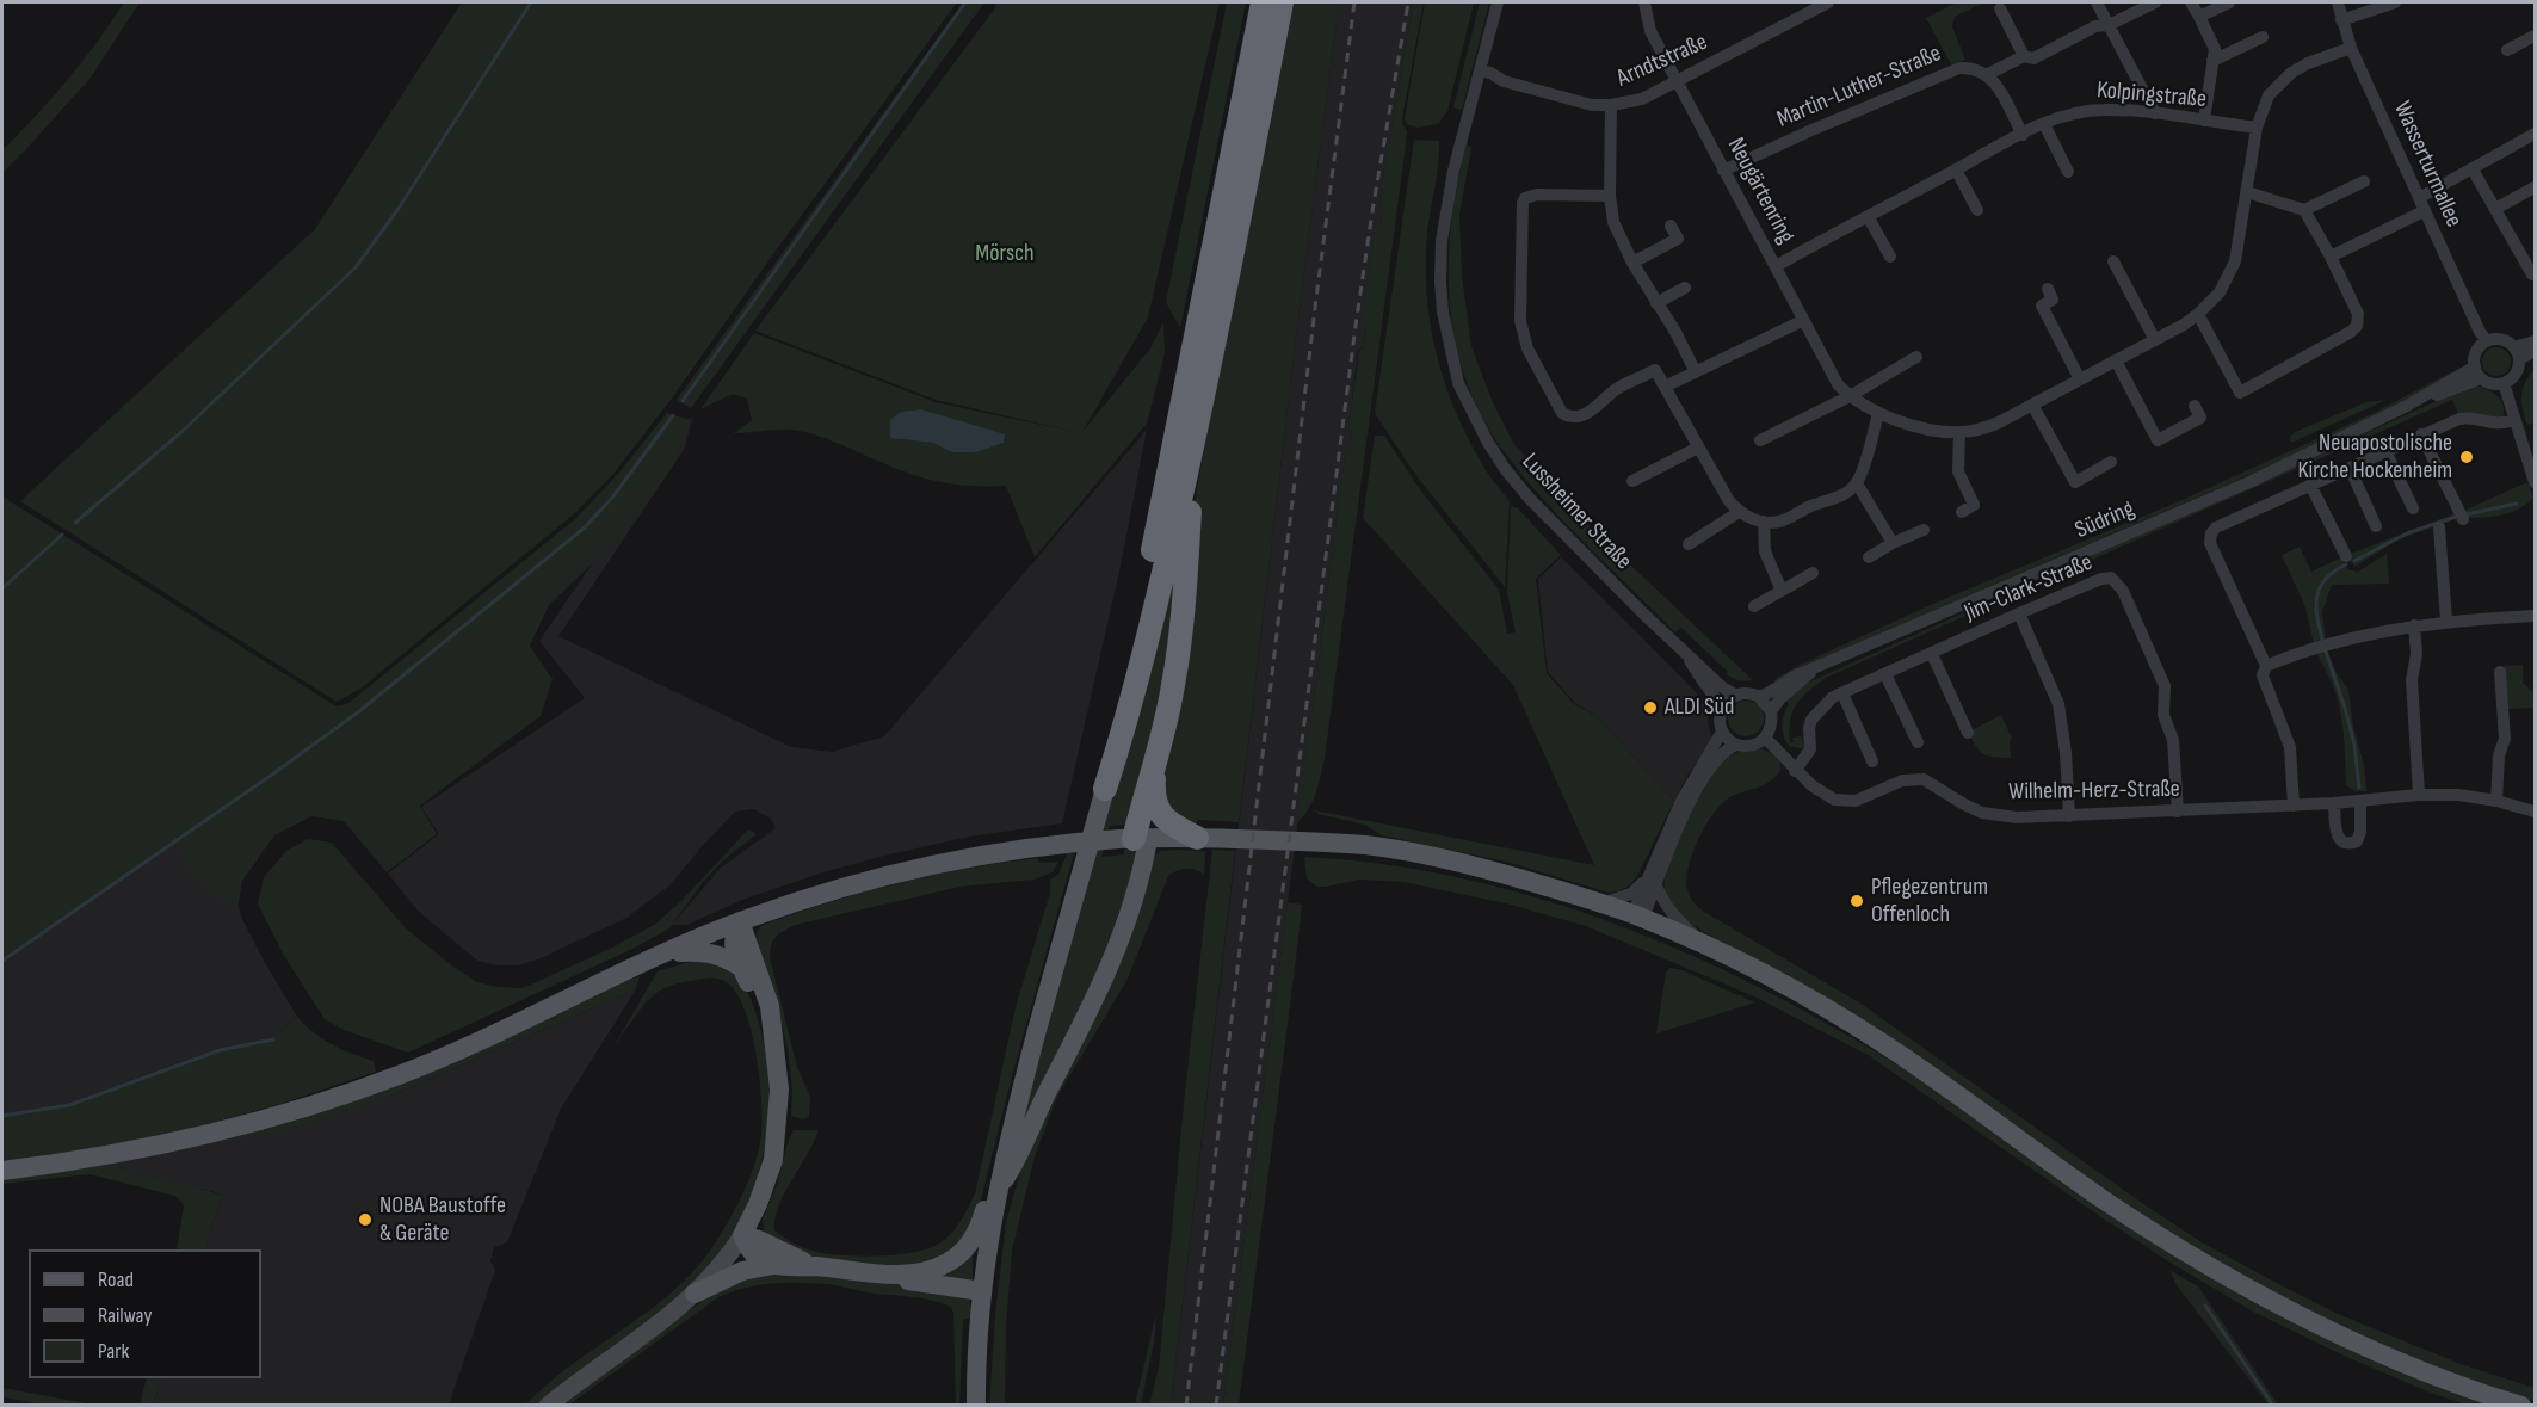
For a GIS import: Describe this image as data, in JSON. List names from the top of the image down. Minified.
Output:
{"streets":{"street":["Arndtstraße","Martin-Luther-Straße","Kolpingstraße","Wasserturmallee","Neugärtenring","Lussheimer Straße","Südring","Jim-Clark-Straße","Wilhelm-Herz-Straße"]},"crossings":[["Arndtstraße","Neugärtenring"],["Arndtstraße","Lussheimer Straße"],["Martin-Luther-Straße","Neugärtenring"],["Kolpingstraße","Neugärtenring"],["Wasserturmallee","Neugärtenring"],["Wasserturmallee","Südring"],["Lussheimer Straße","Südring"],["Lussheimer Straße","Wilhelm-Herz-Straße"],["Südring","Wilhelm-Herz-Straße"],["Jim-Clark-Straße","Wilhelm-Herz-Straße"]],"parks":["Mörsch"],"places":["Neuapostolische Kirche Hockenheim","ALDI Süd","Pflegezentrum Offenloch","NOBA Baustoffe & Geräte"],"legend":["Road","Railway","Park"]}
